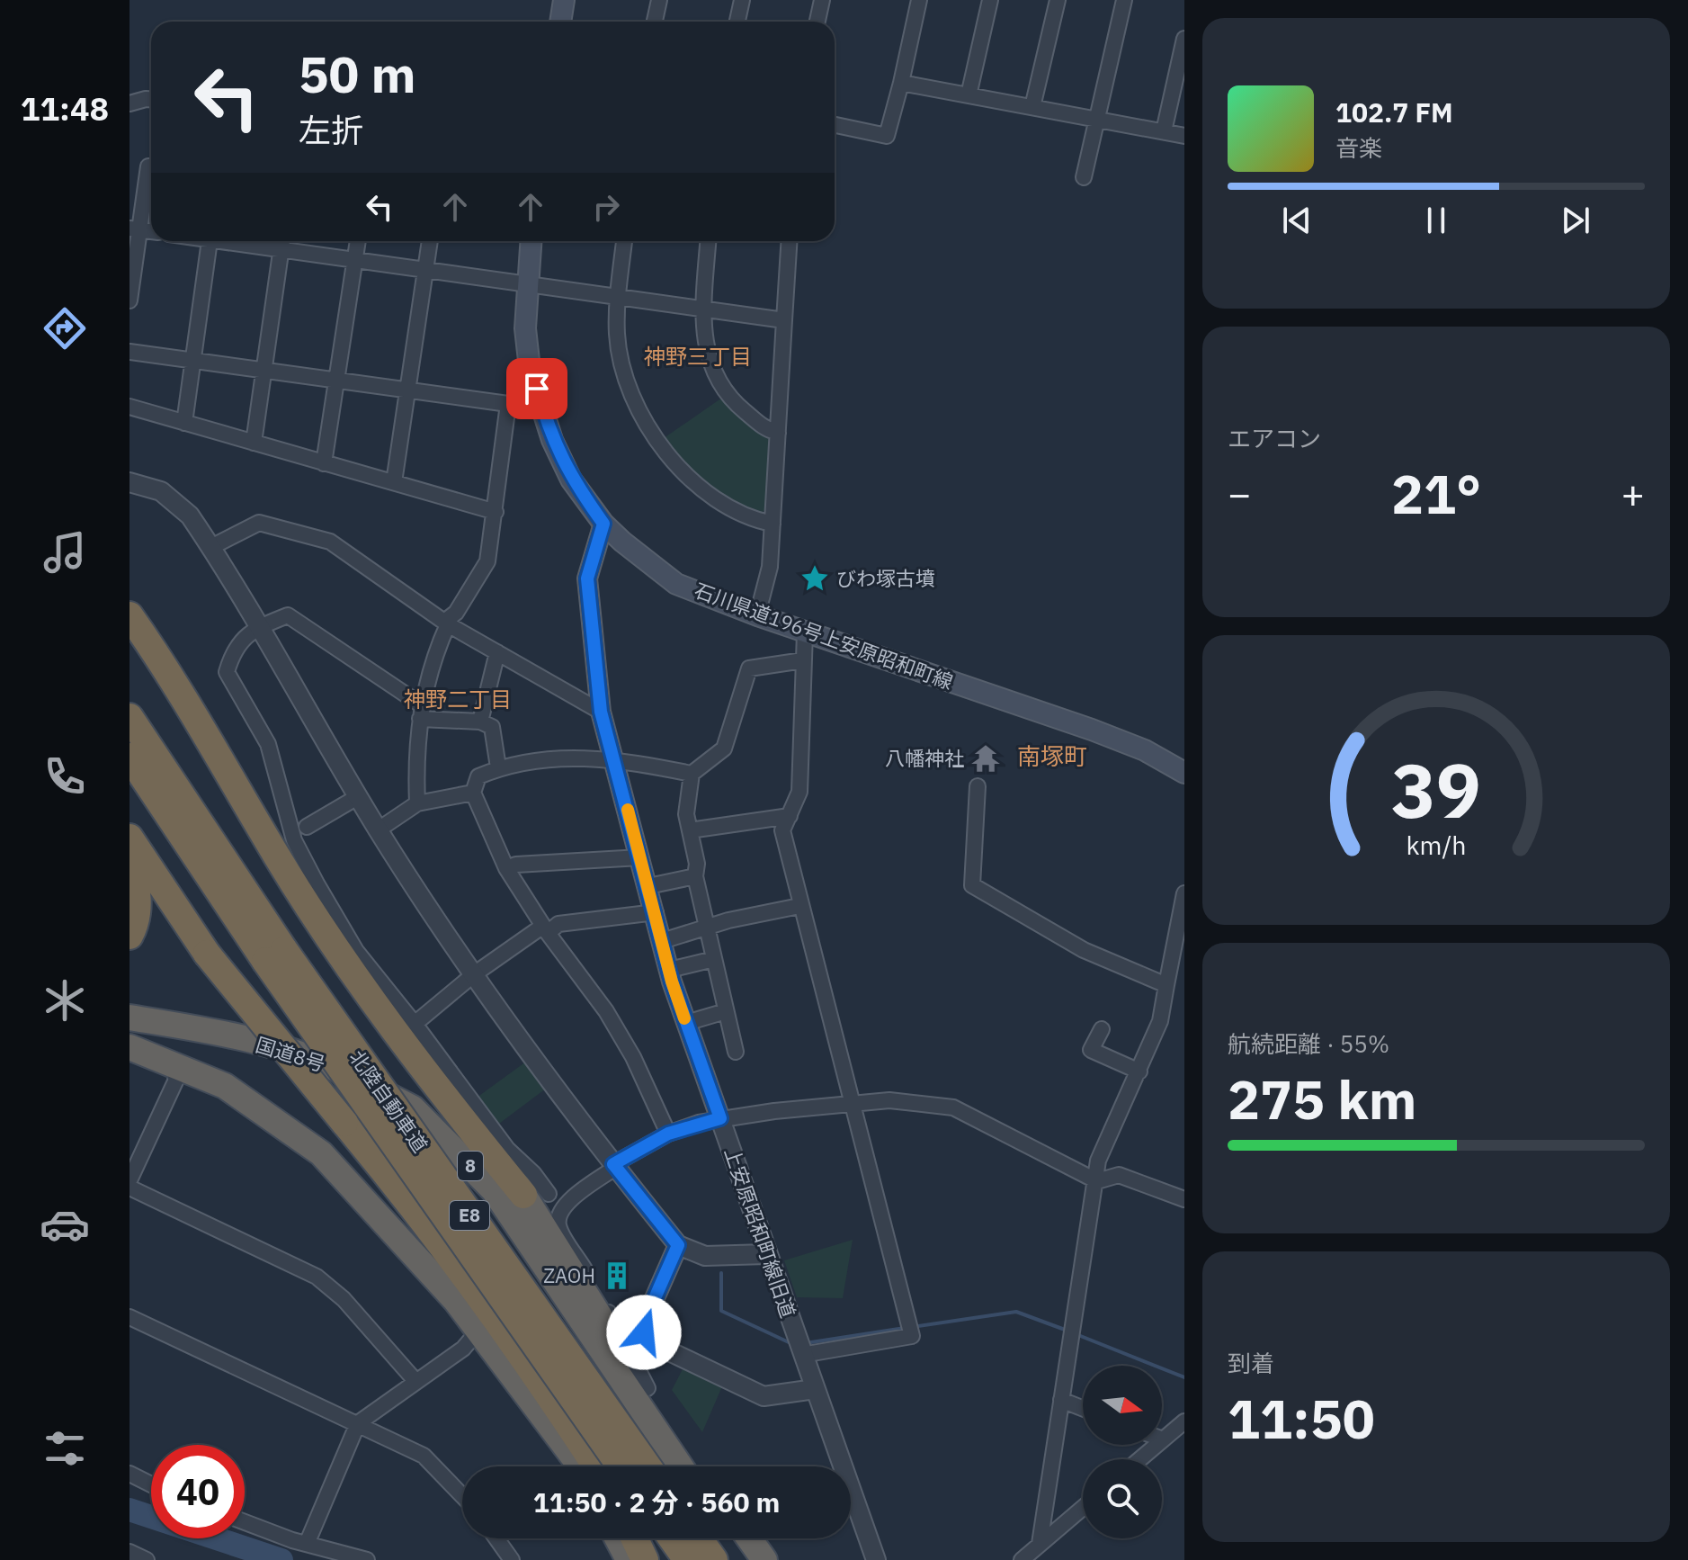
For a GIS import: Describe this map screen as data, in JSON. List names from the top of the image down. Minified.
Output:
{"streets":{"highway":["国道8号","北陸自動車道","8","E8"],"main road":["石川県道196号上安原昭和町線"],"street":["上安原昭和町線旧道"]},"crossings":[["石川県道196号上安原昭和町線","上安原昭和町線旧道"]],"districts":["神野三丁目","神野二丁目","南塚町"],"places":{"place":["びわ塚古墳"],"temple":["八幡神社"],"building":["ZAOH"]},"north":"right","page":{"tabs":"11:48","turn":["50 m","左折"],"song":["102.7 FM","音楽"],"tile":["エアコン",["航続距離 · 55%","275 km"],["到着","11:50"]],"heat":["−","21°","+"],"limit":"40","trip":"11:50 · 2 分 · 560 m","gauge":["39","km/h"]}}
